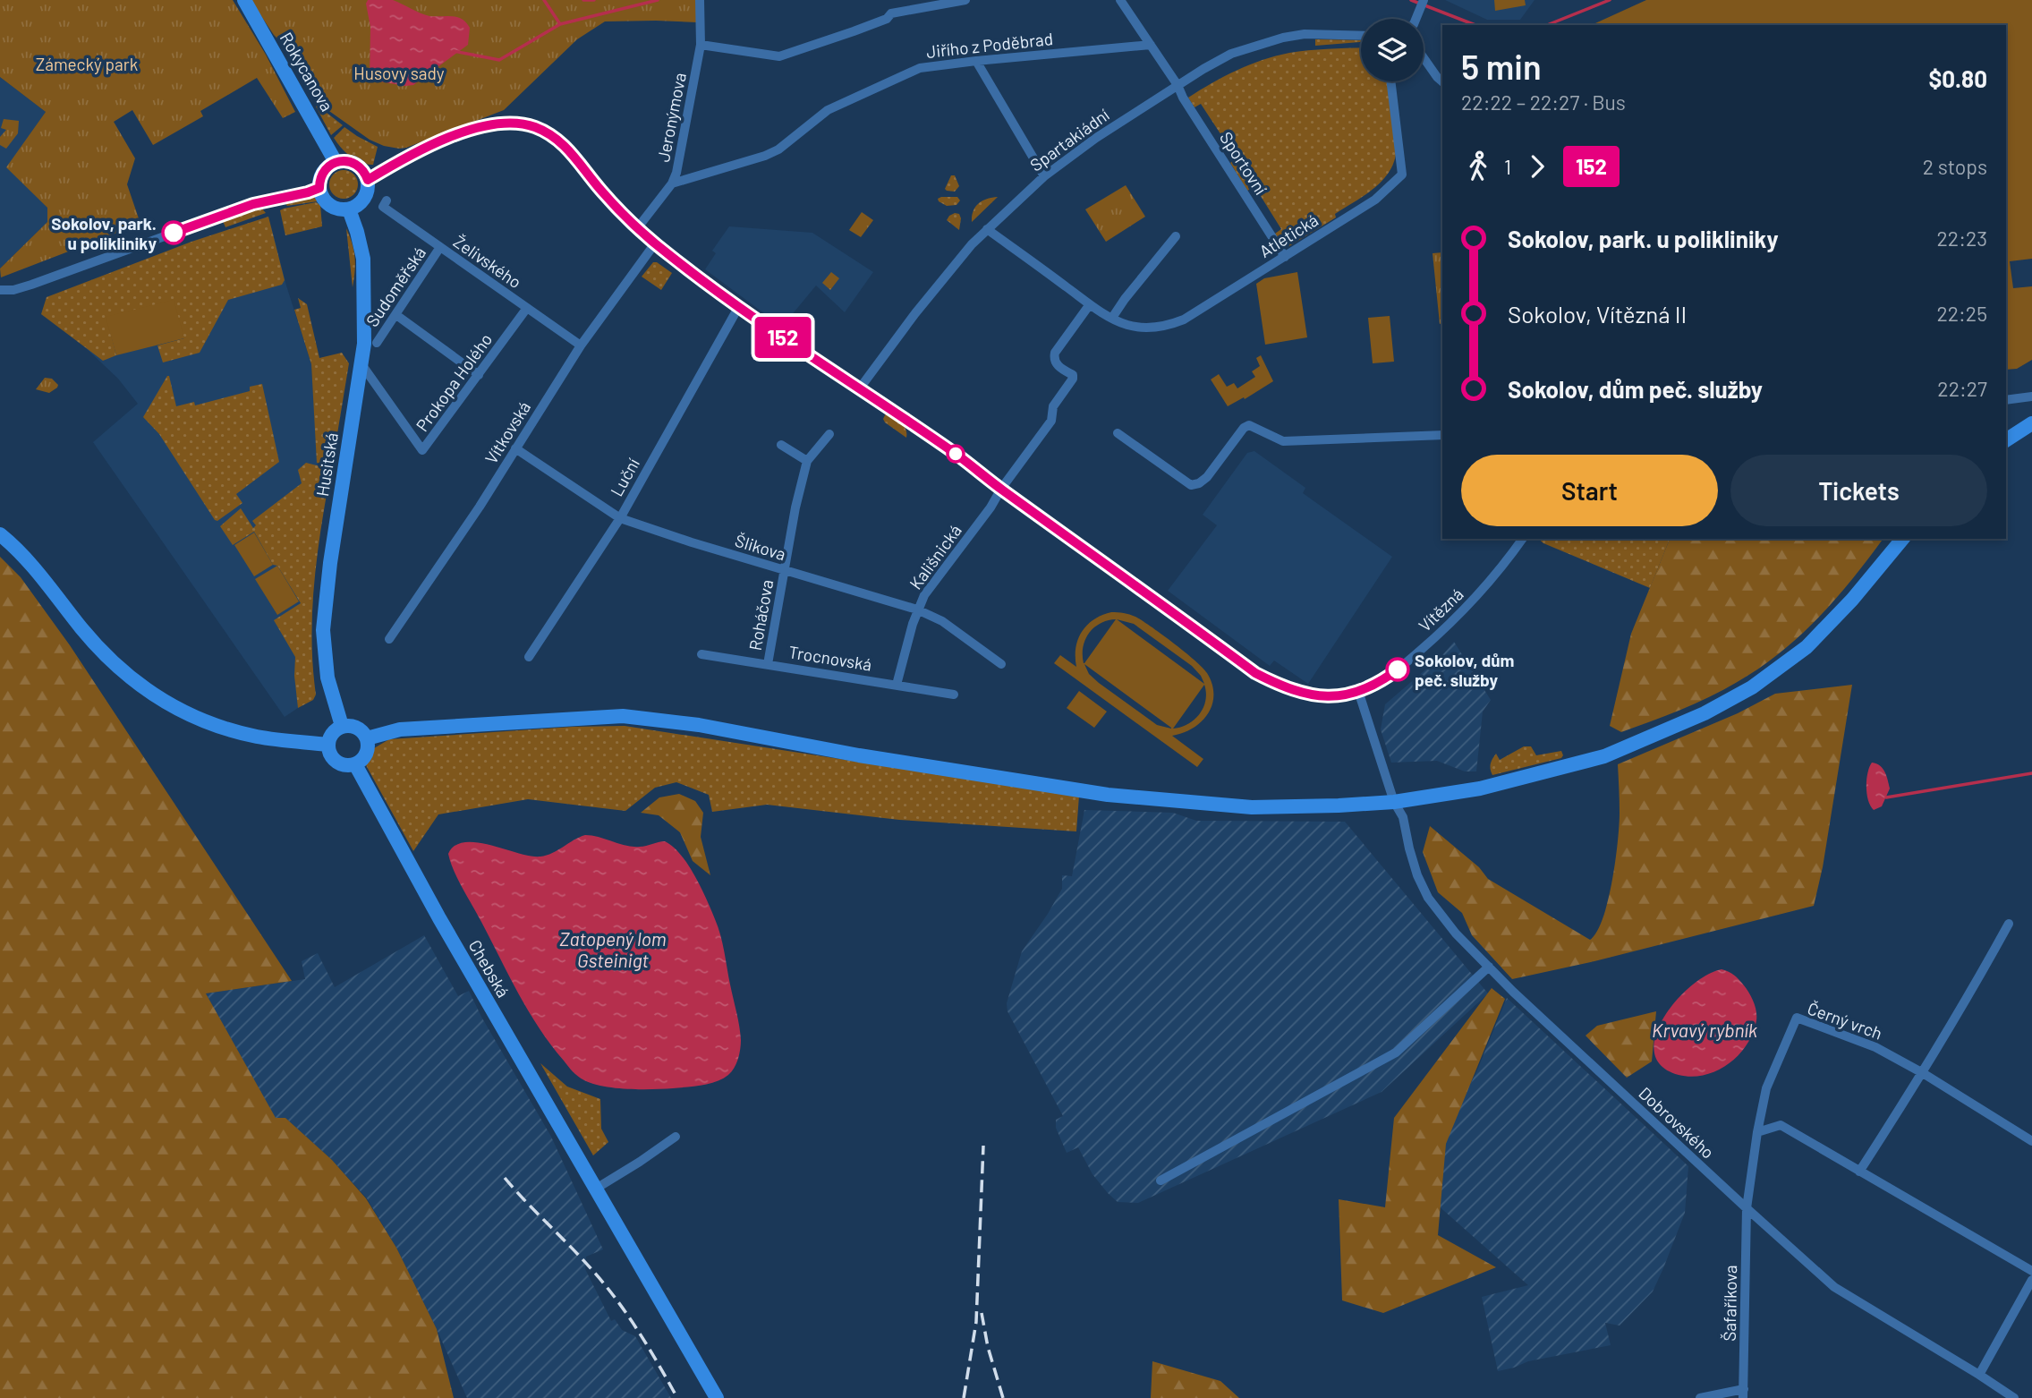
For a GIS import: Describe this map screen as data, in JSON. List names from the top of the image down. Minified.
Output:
{"streets":{"main road":["Rokycanova","Husitská","Chebská"],"street":["Jiřího z Poděbrad","Jeronýmova","Spartakiádní","Sportovní","Atletická","Želivského","Sudoměřská","Prokopa Holého","Vítkovská","Luční","Šlikova","Kališnická","Vítězná","Roháčova","Trocnovská","Černý vrch","Dobrovského","Šafaříkova"]},"crossings":[["Jiřího z Poděbrad","Jeronýmova"],["Jiřího z Poděbrad","Sportovní"],["Rokycanova","Husitská"],["Rokycanova","Vítězná"],["Jeronýmova","Vítězná"],["Spartakiádní","Sportovní"],["Spartakiádní","Atletická"],["Spartakiádní","Vítězná"],["Sportovní","Atletická"],["Želivského","Sudoměřská"],["Želivského","Prokopa Holého"],["Želivského","Vítkovská"],["Prokopa Holého","Husitská"],["Vítkovská","Šlikova"],["Vítkovská","Vítězná"],["Husitská","Vítězná"],["Husitská","Chebská"],["Luční","Šlikova"],["Luční","Vítězná"],["Šlikova","Kališnická"],["Šlikova","Roháčova"],["Kališnická","Vítězná"],["Kališnická","Trocnovská"],["Vítězná","Dobrovského"],["Roháčova","Trocnovská"],["Černý vrch","Dobrovského"],["Černý vrch","Šafaříkova"],["Dobrovského","Šafaříkova"]],"water":["Zatopený lom Gsteinigt","Krvavý rybník"],"parks":["Zámecký park","Husovy sady"],"places":["Sokolov, park. u polikliniky","Sokolov, dům peč. služby"],"lines":["bus line 152"],"page":{"on_map":"152","heading":["5 min","22:22 – 22:27 · Bus","$0.80"],"legs":["1","152","2 stops"],"list":[{"name":"Sokolov, park. u polikliniky","value":"22:23"},{"name":"Sokolov, Vítězná II","value":"22:25"},{"name":"Sokolov, dům peč. služby","value":"22:27"}],"buttons":["Start","Tickets"]}}
